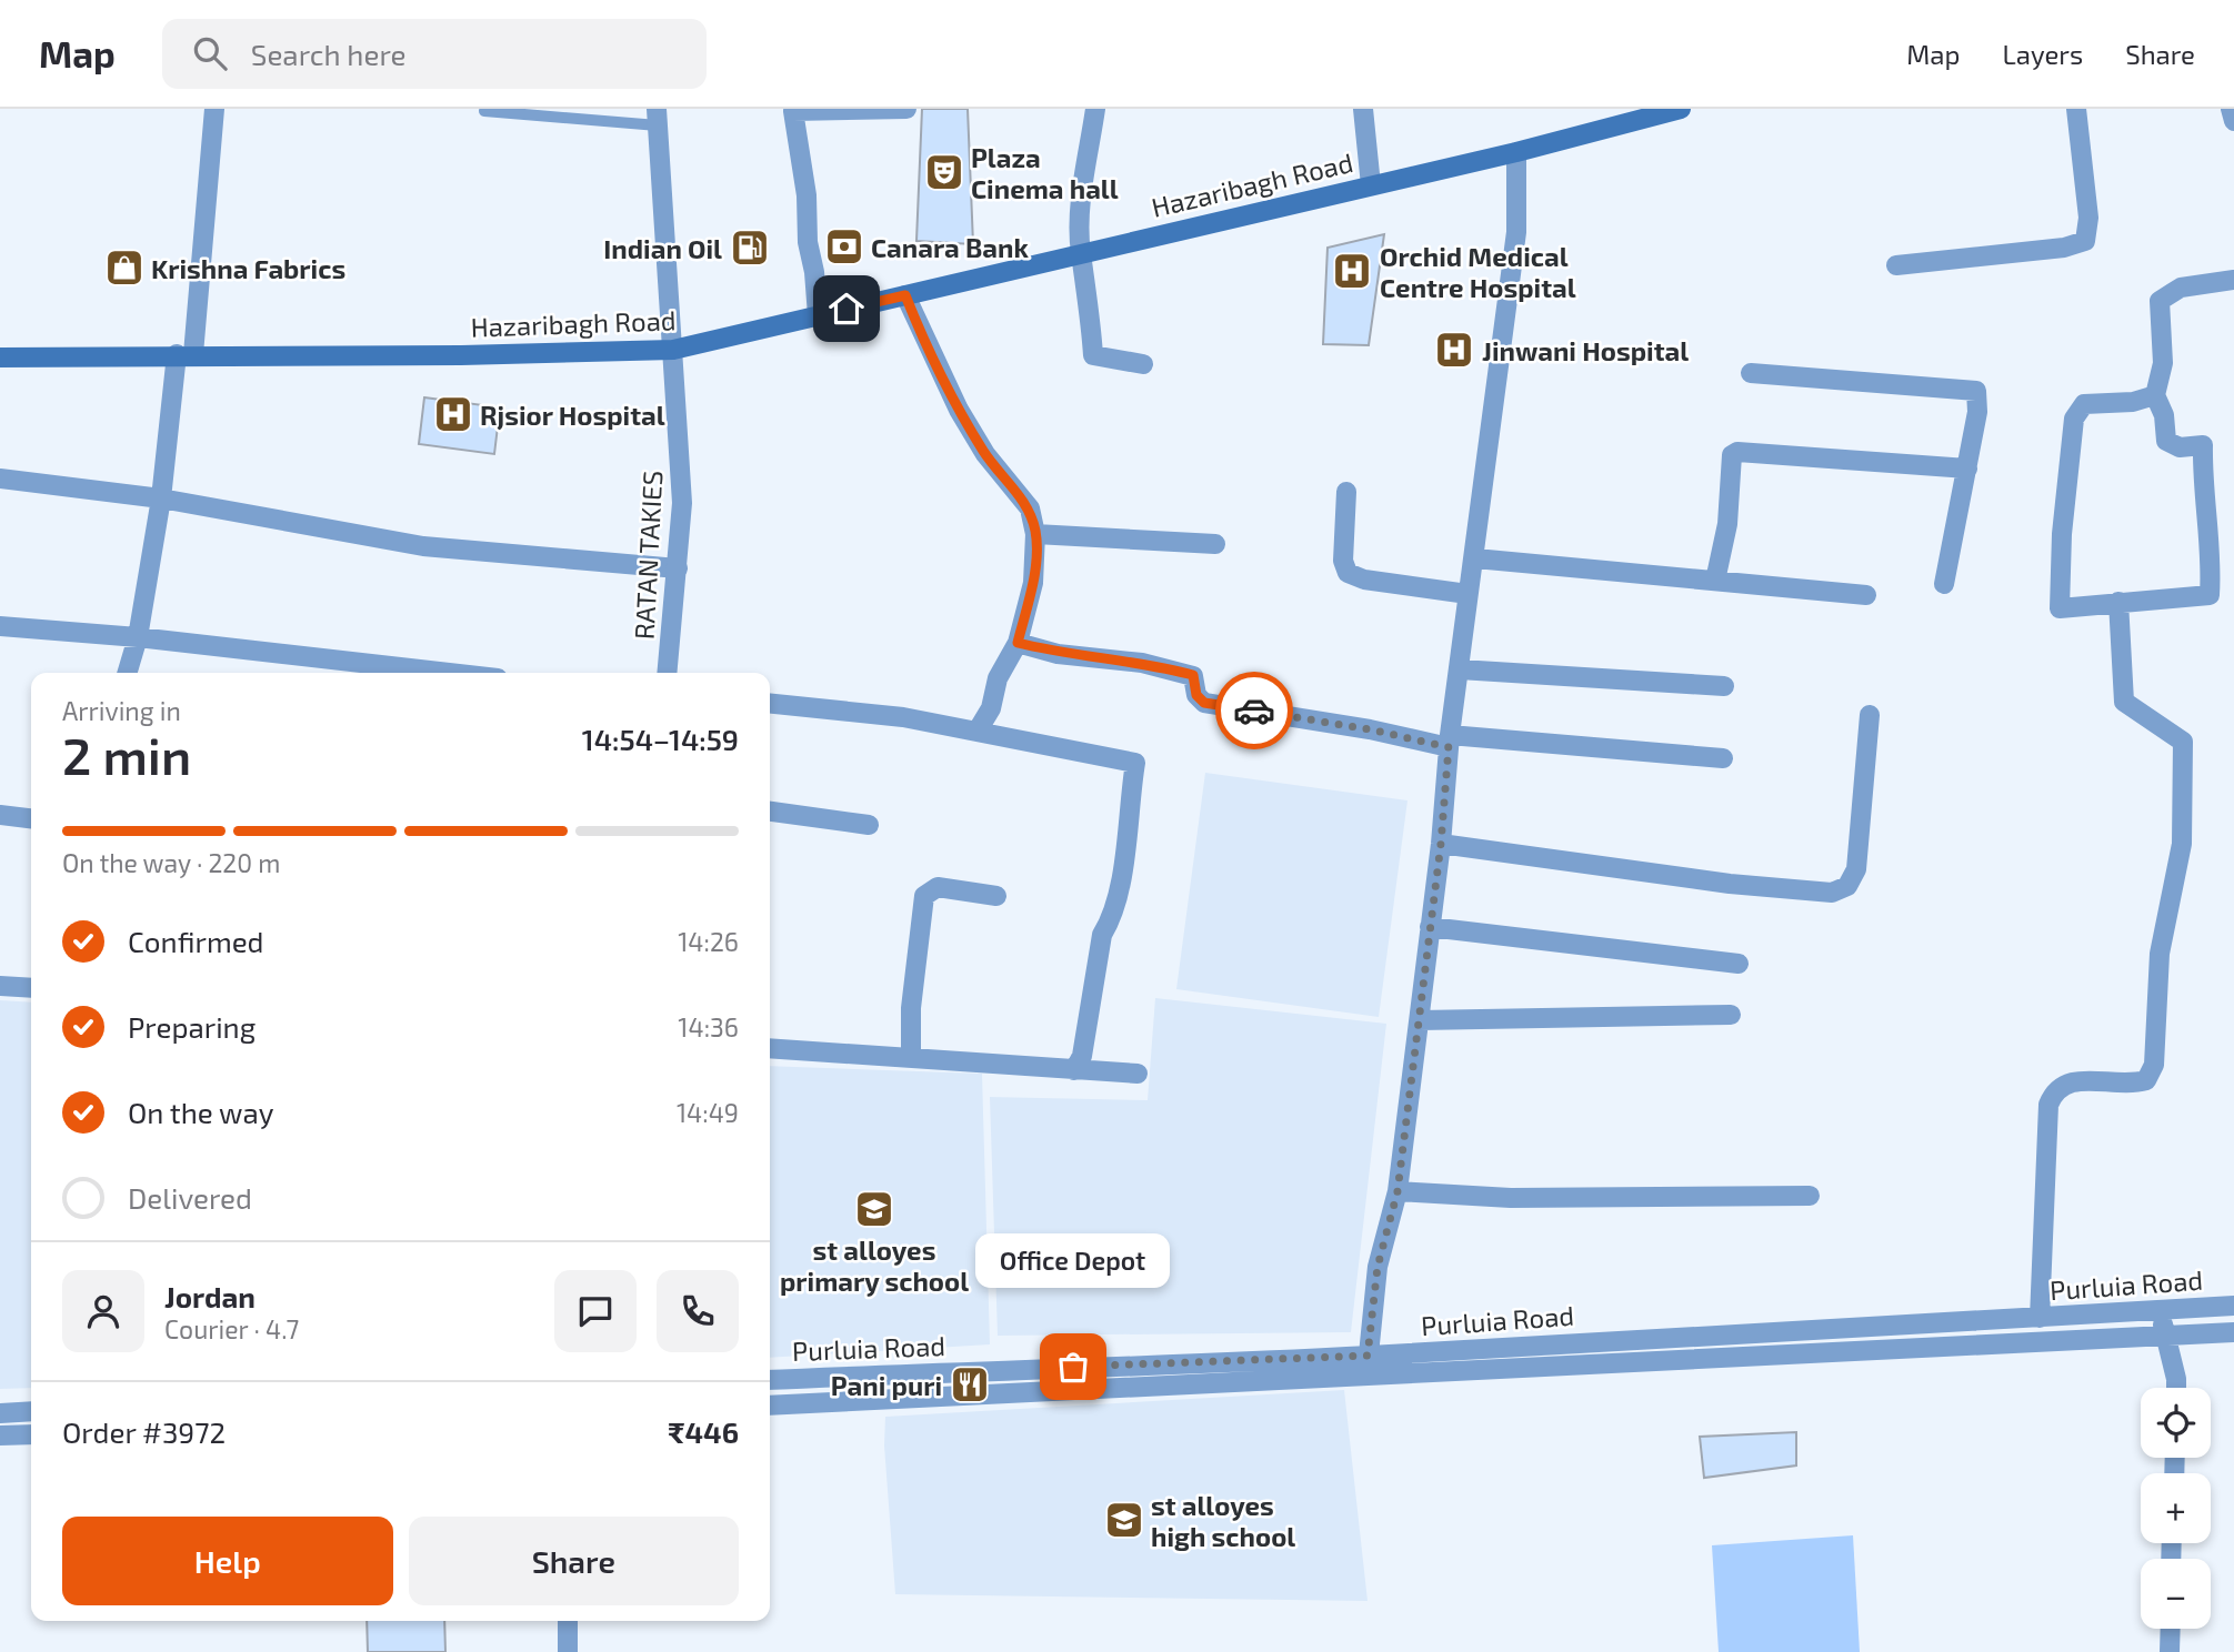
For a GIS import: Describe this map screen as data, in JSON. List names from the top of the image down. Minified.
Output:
{"streets":{"main road":["Hazaribagh Road"],"street":["RATAN TAKIES","Purluia Road"]},"crossings":[["Hazaribagh Road","RATAN TAKIES"]],"places":{"theatre":["Plaza Cinema hall"],"bank":["Canara Bank"],"fuel station":["Indian Oil"],"shop":["Krishna Fabrics"],"hospital":["Orchid Medical Centre Hospital","Jinwani Hospital","Rjsior Hospital"],"school or university":["st alloyes primary school","st alloyes high school"],"other":["Office Depot"],"restaurant":["Pani puri"]},"page":{"header":"Map","search":"Search here","nav":["Map","Layers","Share"],"heading":["2 min","Arriving in","14:54–14:59"],"panel":["Jordan","Courier · 4.7","Order #3972","₹446"],"bar":"On the way · 220 m","list":[["Confirmed","14:26"],["Preparing","14:36"],["On the way","14:49"],"Delivered"],"bubble":"Office Depot","map_buttons":["+","−"],"buttons":["Help","Share"]}}
